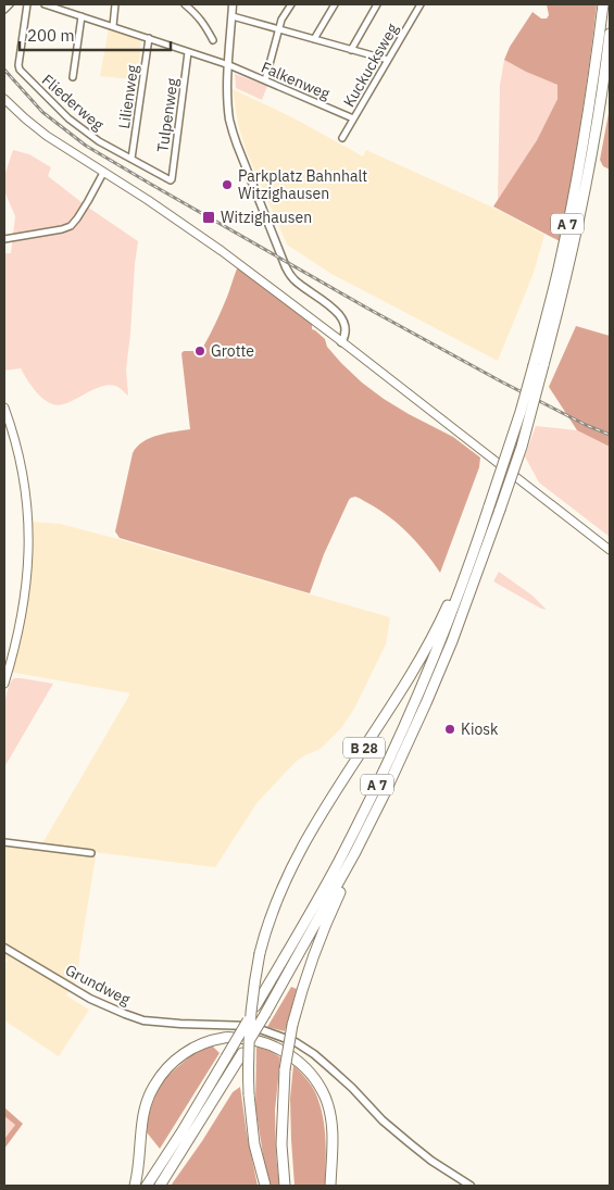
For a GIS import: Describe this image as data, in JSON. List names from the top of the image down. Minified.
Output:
{"streets":{"highway":["A 7","B 28"],"street":["Kuckucksweg","Falkenweg","Lilienweg","Fliederweg","Tulpenweg","Grundweg"]},"crossings":[["Kuckucksweg","Falkenweg"],["Falkenweg","Lilienweg"],["Falkenweg","Tulpenweg"],["Lilienweg","Fliederweg"],["Fliederweg","Tulpenweg"],["A 7","B 28"]],"places":{"other":["Parkplatz Bahnhalt Witzighausen","Grotte","Kiosk"],"transit":["Witzighausen"]},"scale_bar":"200 m"}
